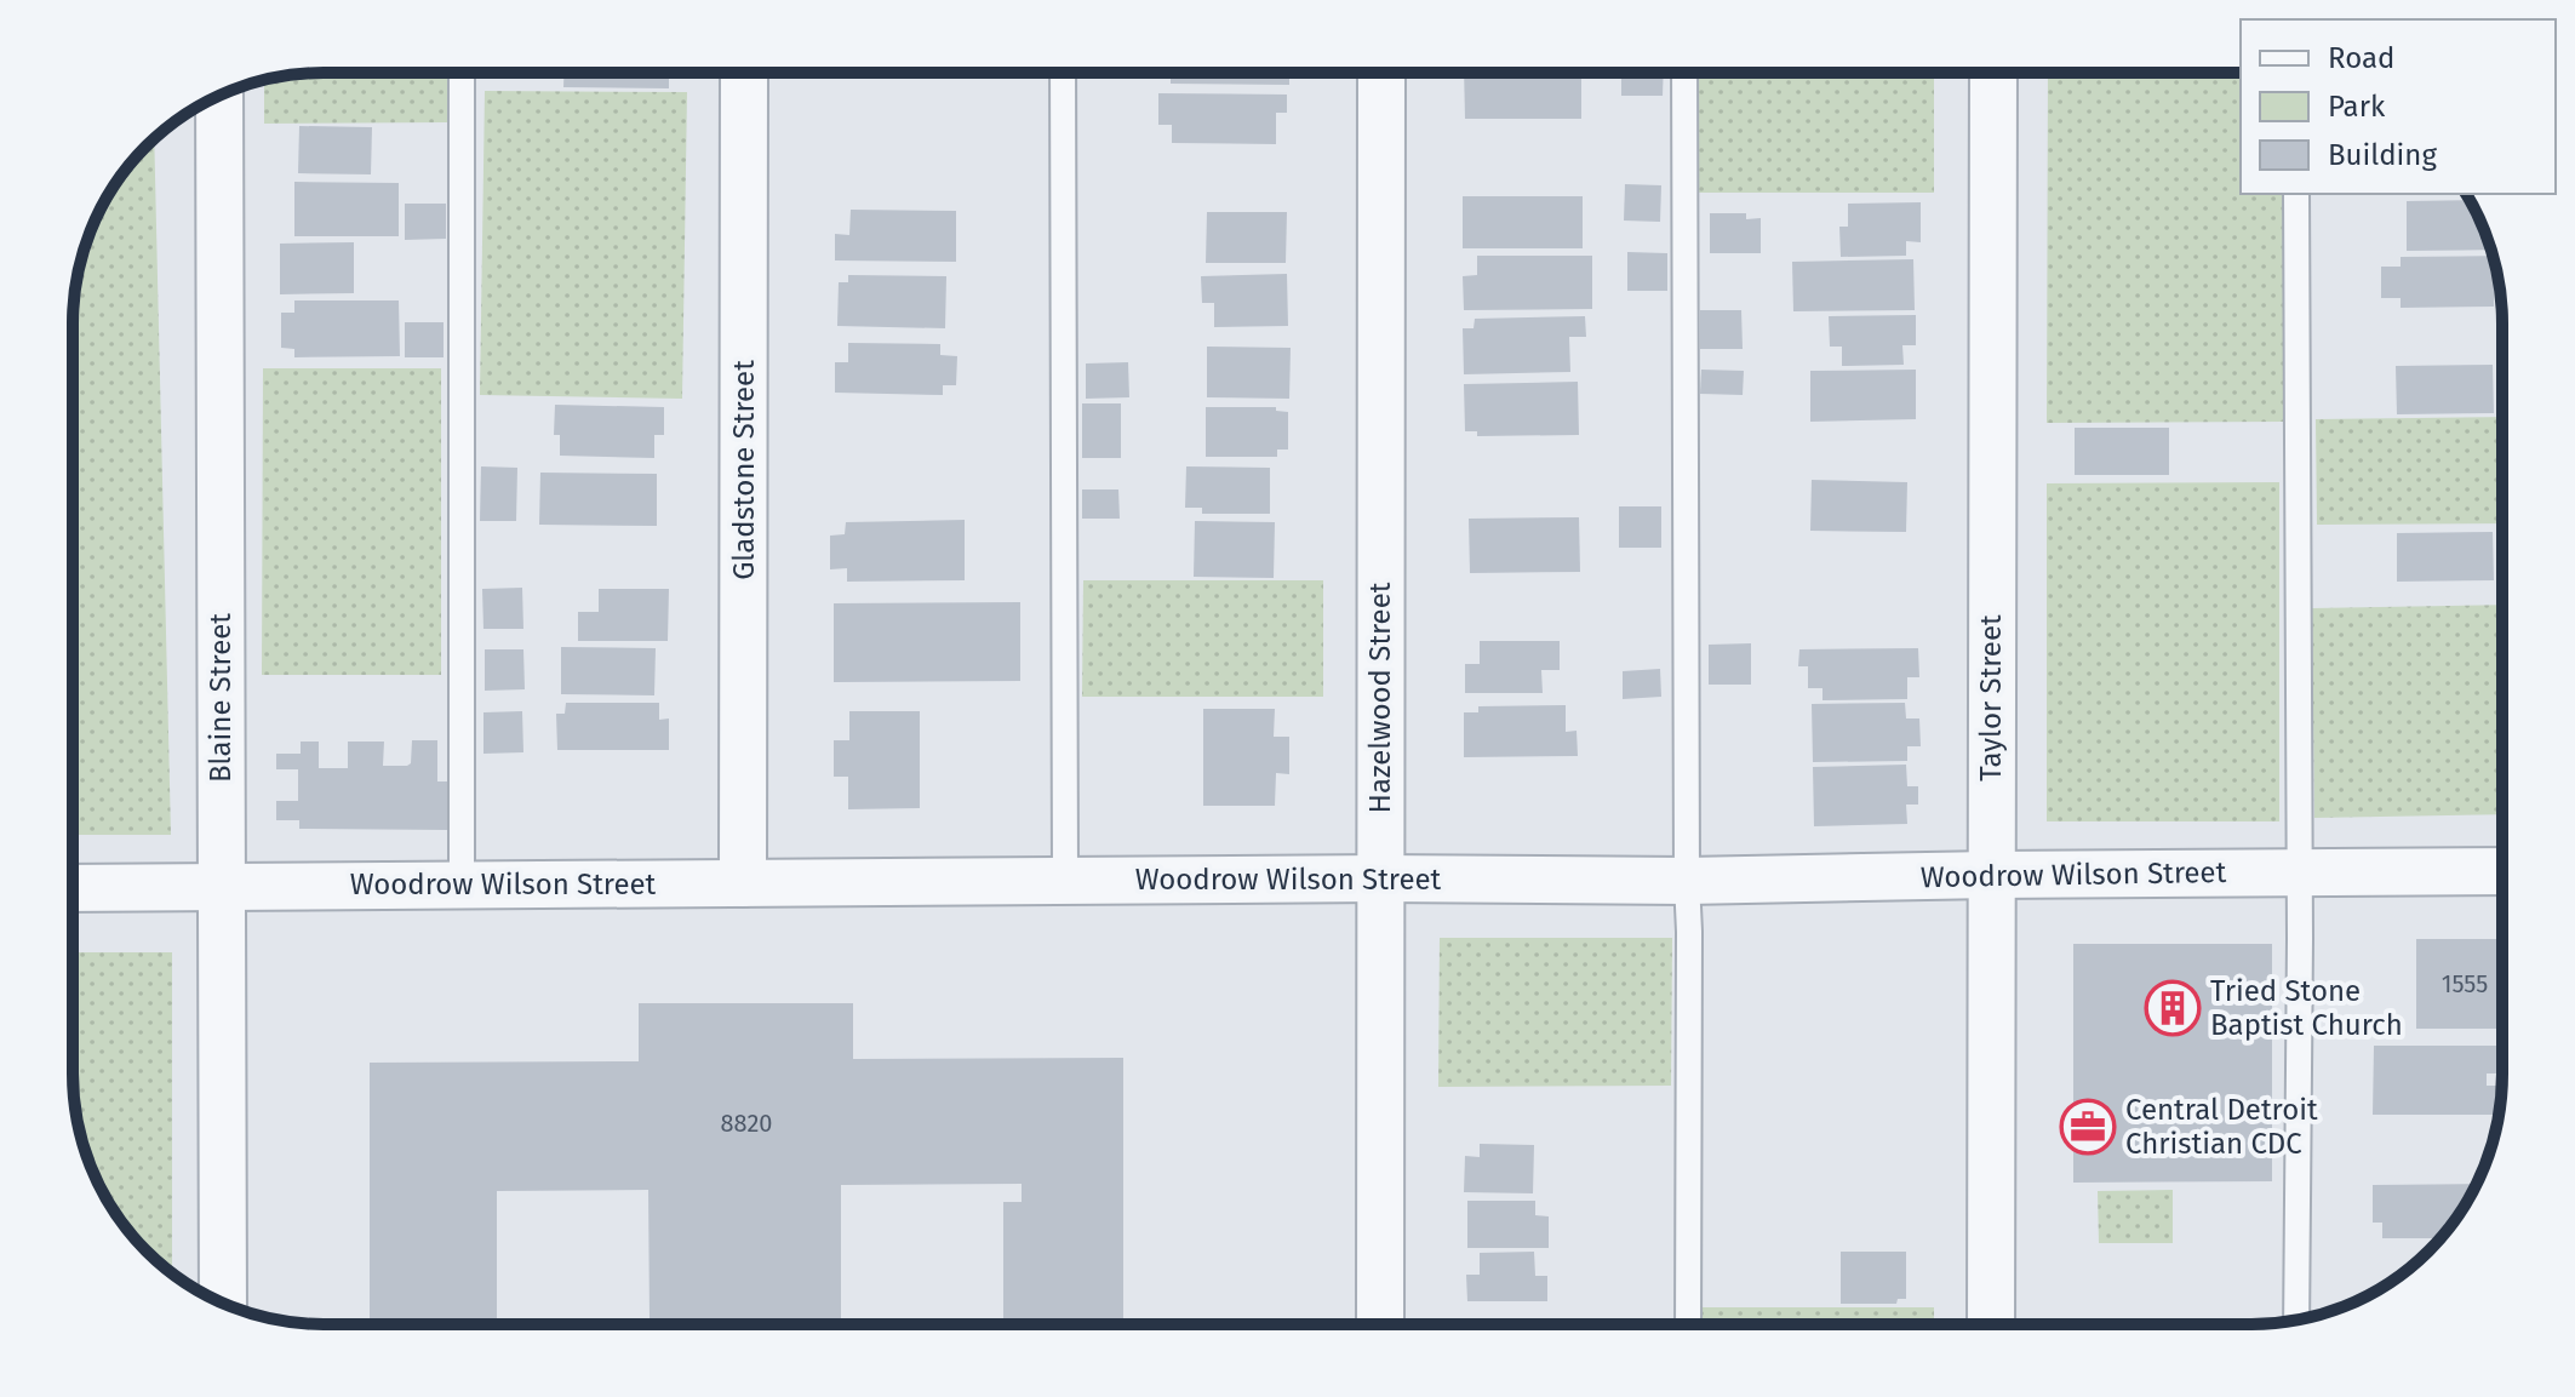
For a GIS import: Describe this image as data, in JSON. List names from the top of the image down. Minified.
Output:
{"streets":{"street":["Gladstone Street","Blaine Street","Hazelwood Street","Taylor Street","Woodrow Wilson Street"]},"crossings":[["Gladstone Street","Woodrow Wilson Street"],["Blaine Street","Woodrow Wilson Street"],["Hazelwood Street","Woodrow Wilson Street"],["Taylor Street","Woodrow Wilson Street"]],"places":{"building":["Tried Stone Baptist Church"],"office":["Central Detroit Christian CDC"]},"house_numbers":["1555","8820"],"legend":["Road","Park","Building"]}
